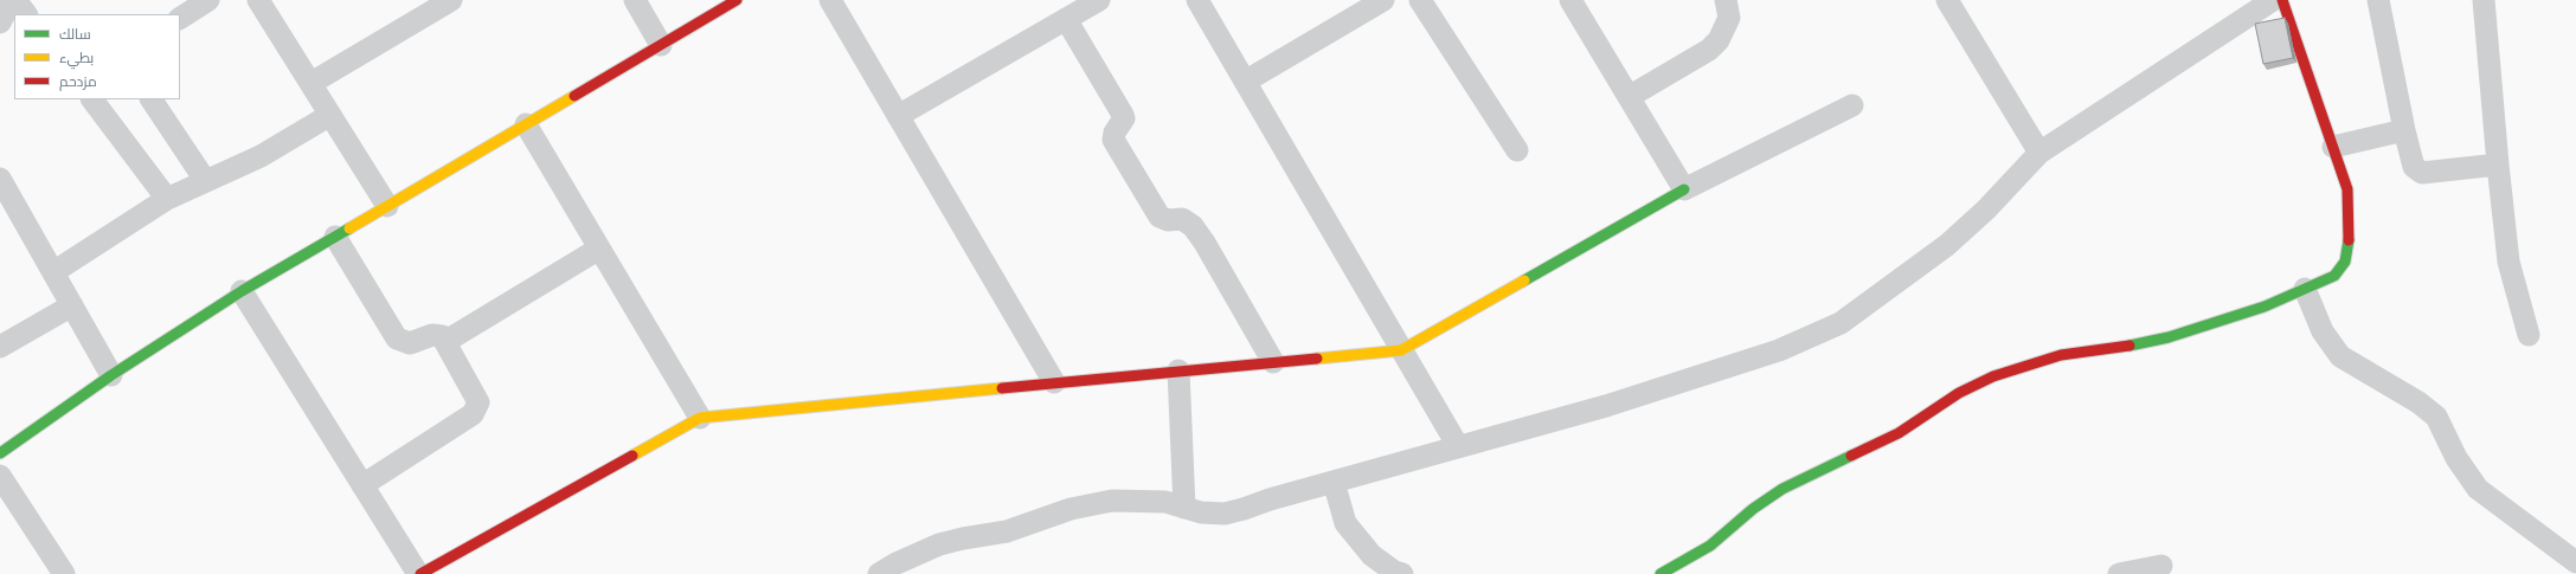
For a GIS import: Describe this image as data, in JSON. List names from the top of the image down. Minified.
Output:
{"legend":["سالك","بطيء","مزدحم"]}
